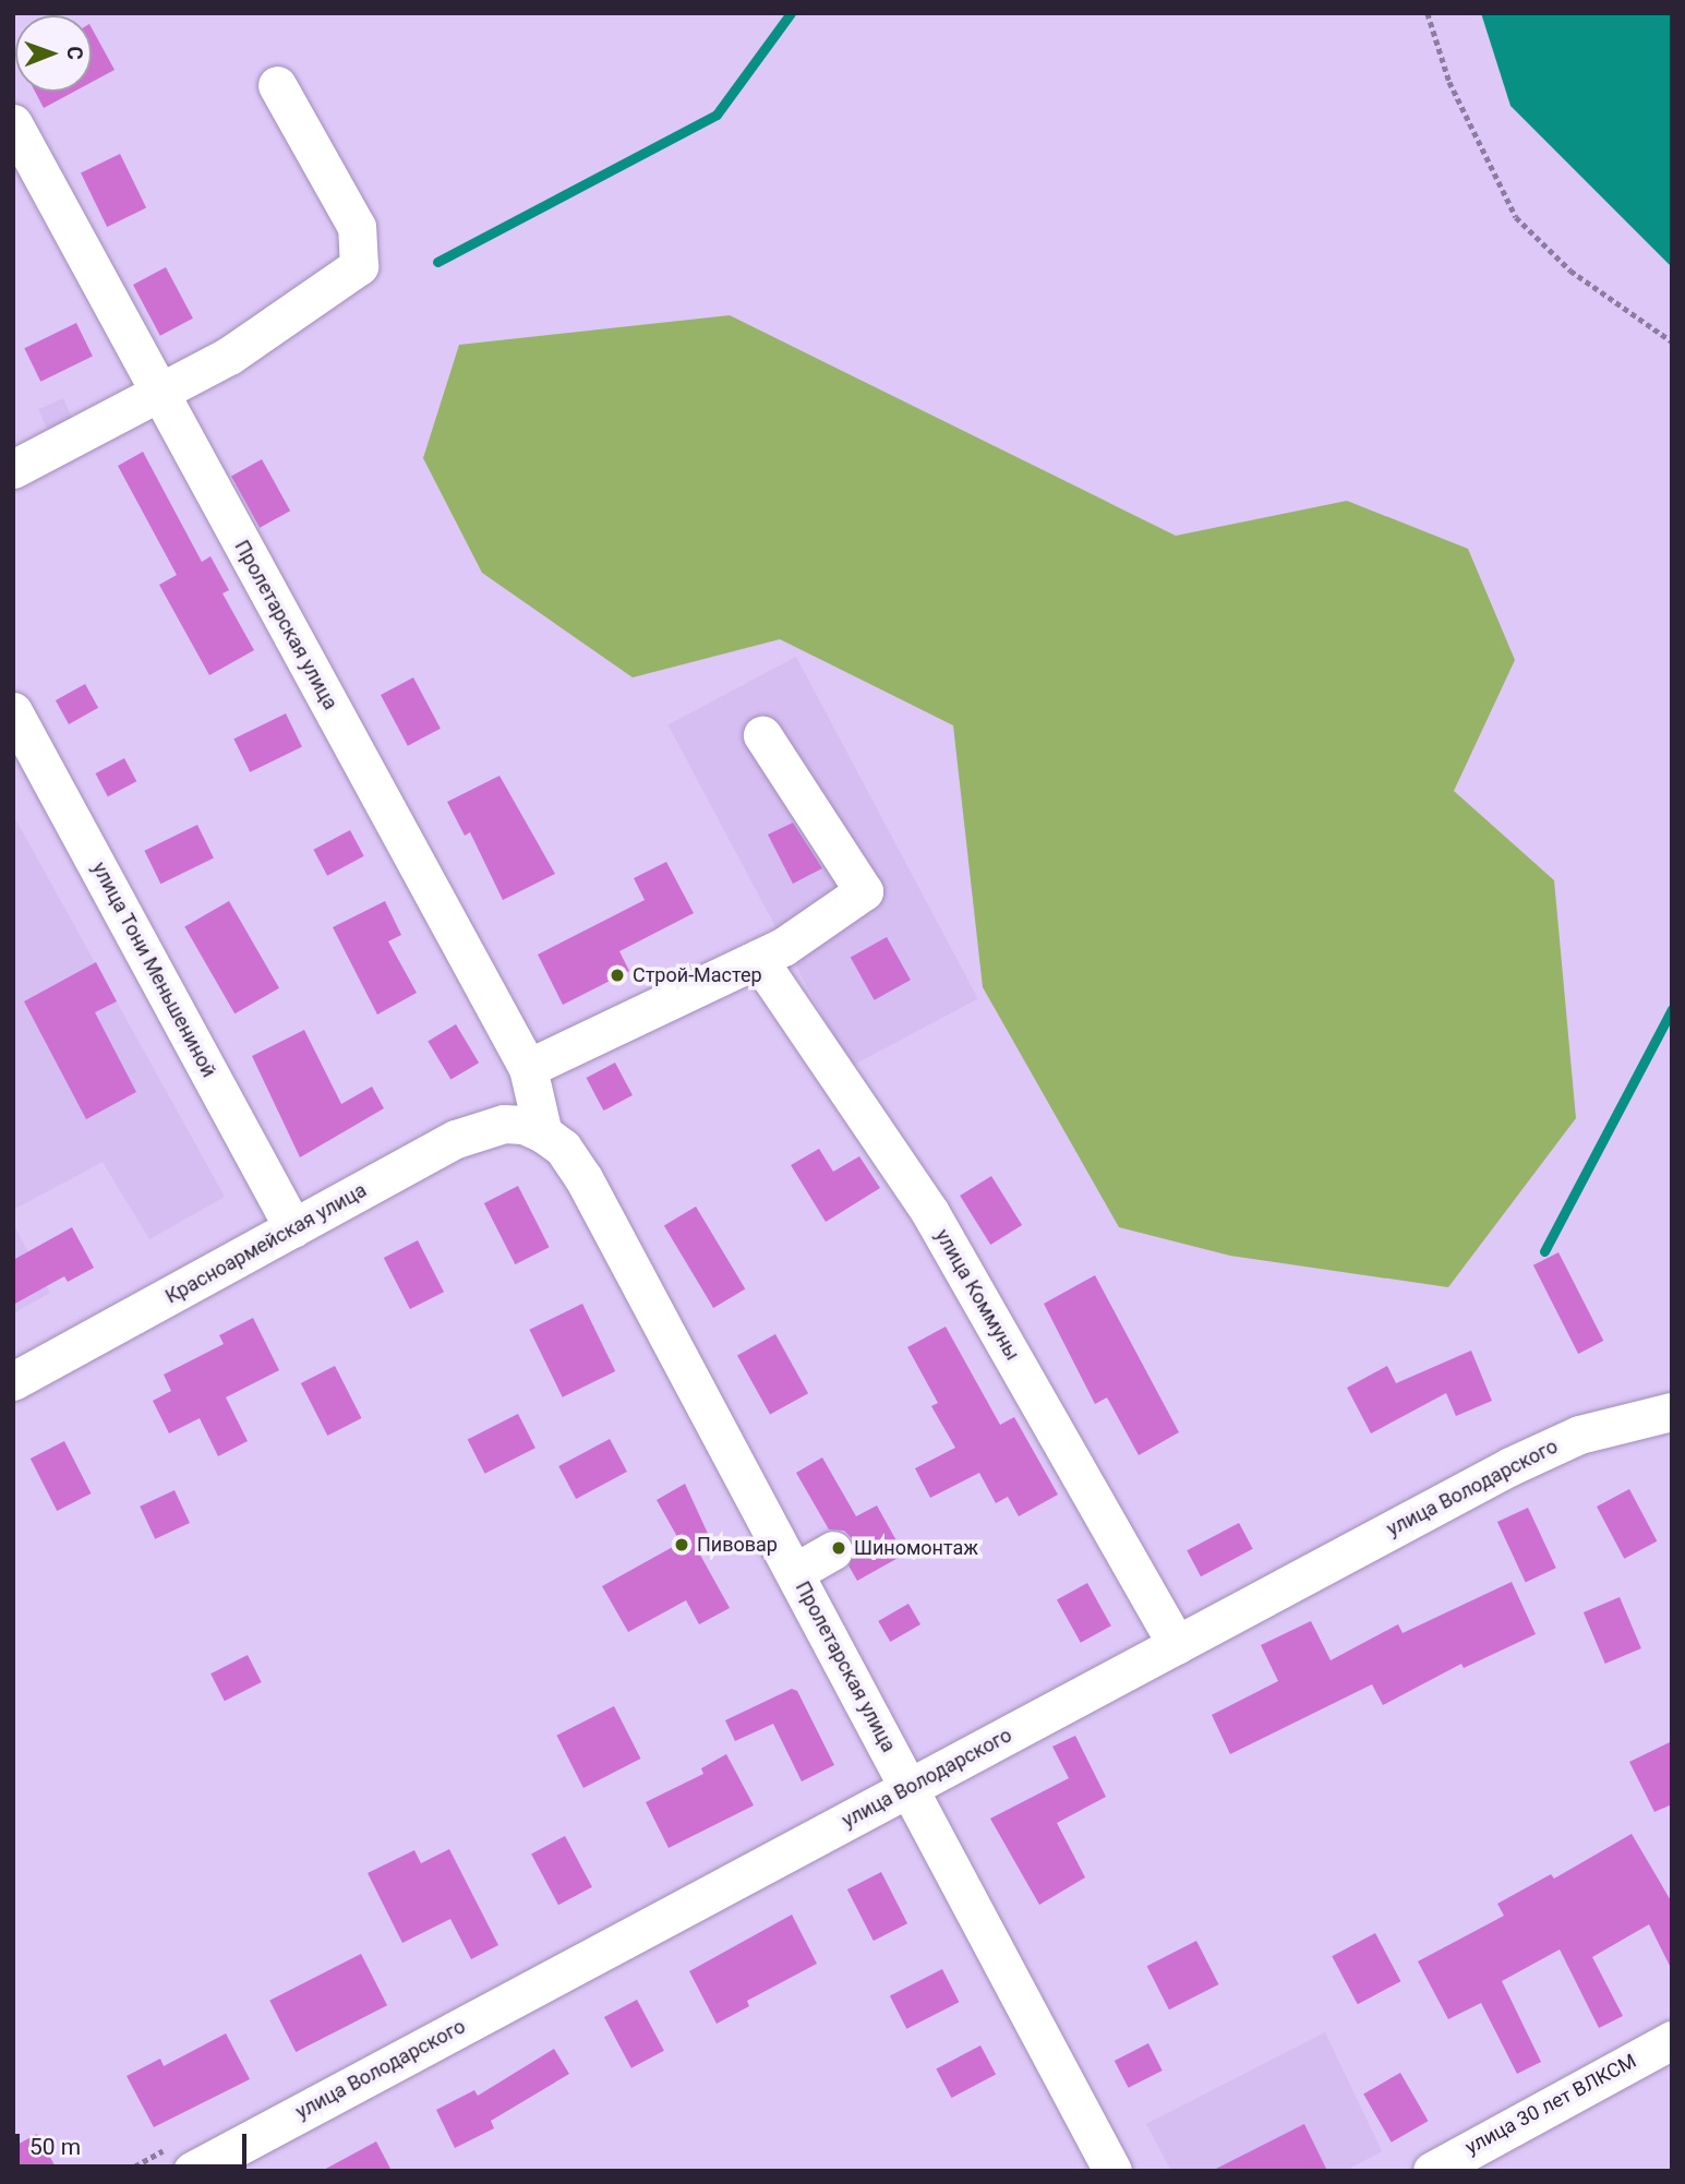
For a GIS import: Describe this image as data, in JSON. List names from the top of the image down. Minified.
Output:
{"streets":{"street":["Пролетарская улица","улица Тони Меньшениной","Красноармейская улица","улица Коммуны","улица Володарского","улица 30 лет ВЛКСМ"]},"crossings":[["Пролетарская улица","Красноармейская улица"],["Пролетарская улица","улица Володарского"],["улица Тони Меньшениной","Красноармейская улица"],["улица Коммуны","улица Володарского"]],"places":["Строй-Мастер","Пивовар","Шиномонтаж"],"scale_bar":"50 m","north":"right"}
